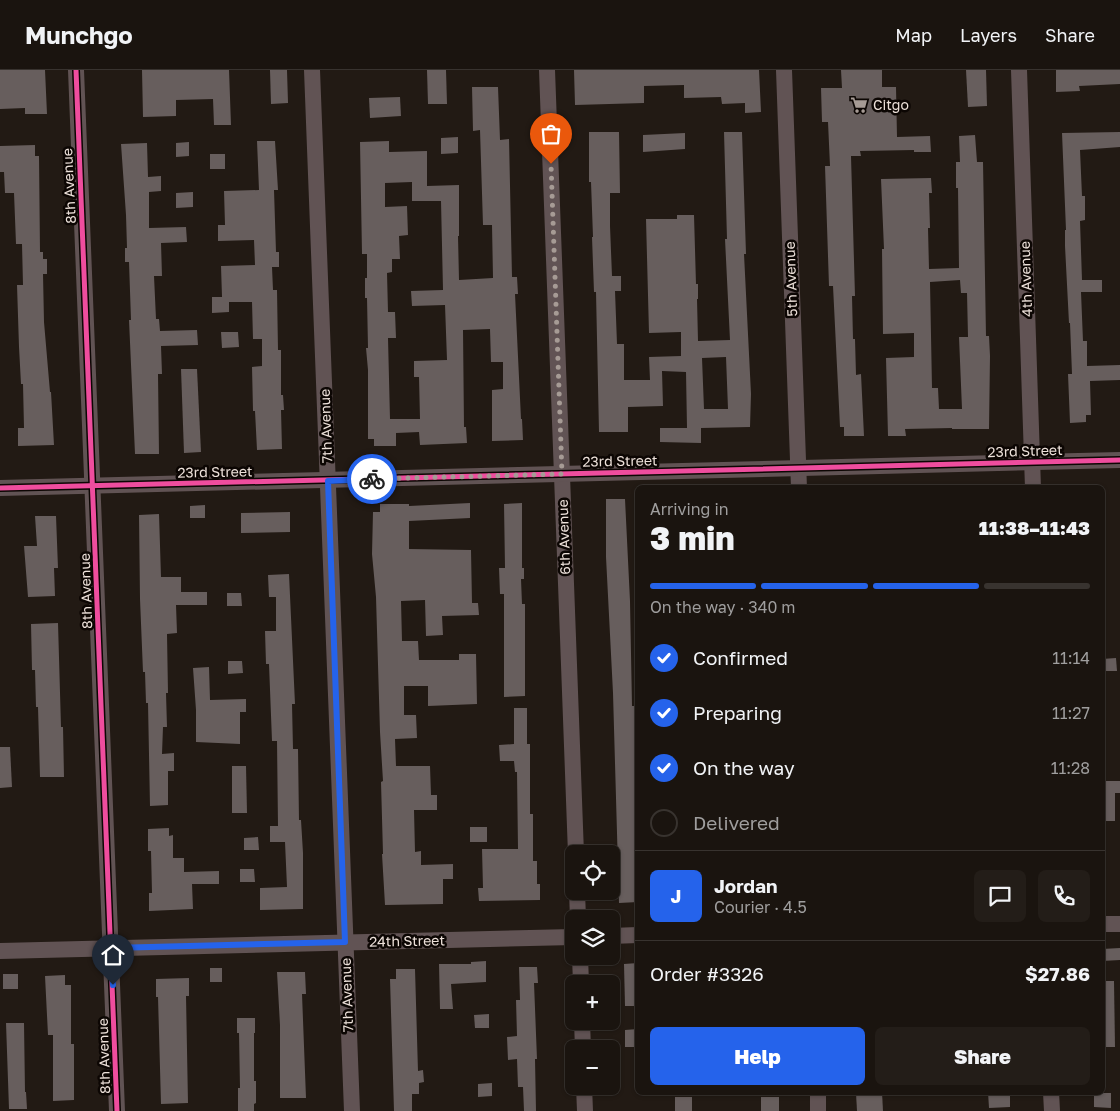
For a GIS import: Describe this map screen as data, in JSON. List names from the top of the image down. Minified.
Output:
{"streets":{"street":["8th Avenue","5th Avenue","4th Avenue","7th Avenue","23rd Street","6th Avenue","24th Street"]},"crossings":[["8th Avenue","23rd Street"],["8th Avenue","24th Street"],["5th Avenue","23rd Street"],["4th Avenue","23rd Street"],["7th Avenue","23rd Street"],["7th Avenue","24th Street"],["23rd Street","6th Avenue"]],"places":{"supermarket":["Citgo"]},"page":{"header":"Munchgo","nav":["Map","Layers","Share"],"heading":["3 min","Arriving in","11:38–11:43"],"panel":["Jordan","Courier · 4.5","Order #3326","$27.86"],"bar":"On the way · 340 m","list":[["Confirmed","11:14"],["Preparing","11:27"],["On the way","11:28"],"Delivered"],"map_buttons":["+","−"],"round":"J","buttons":["Help","Share"]}}
